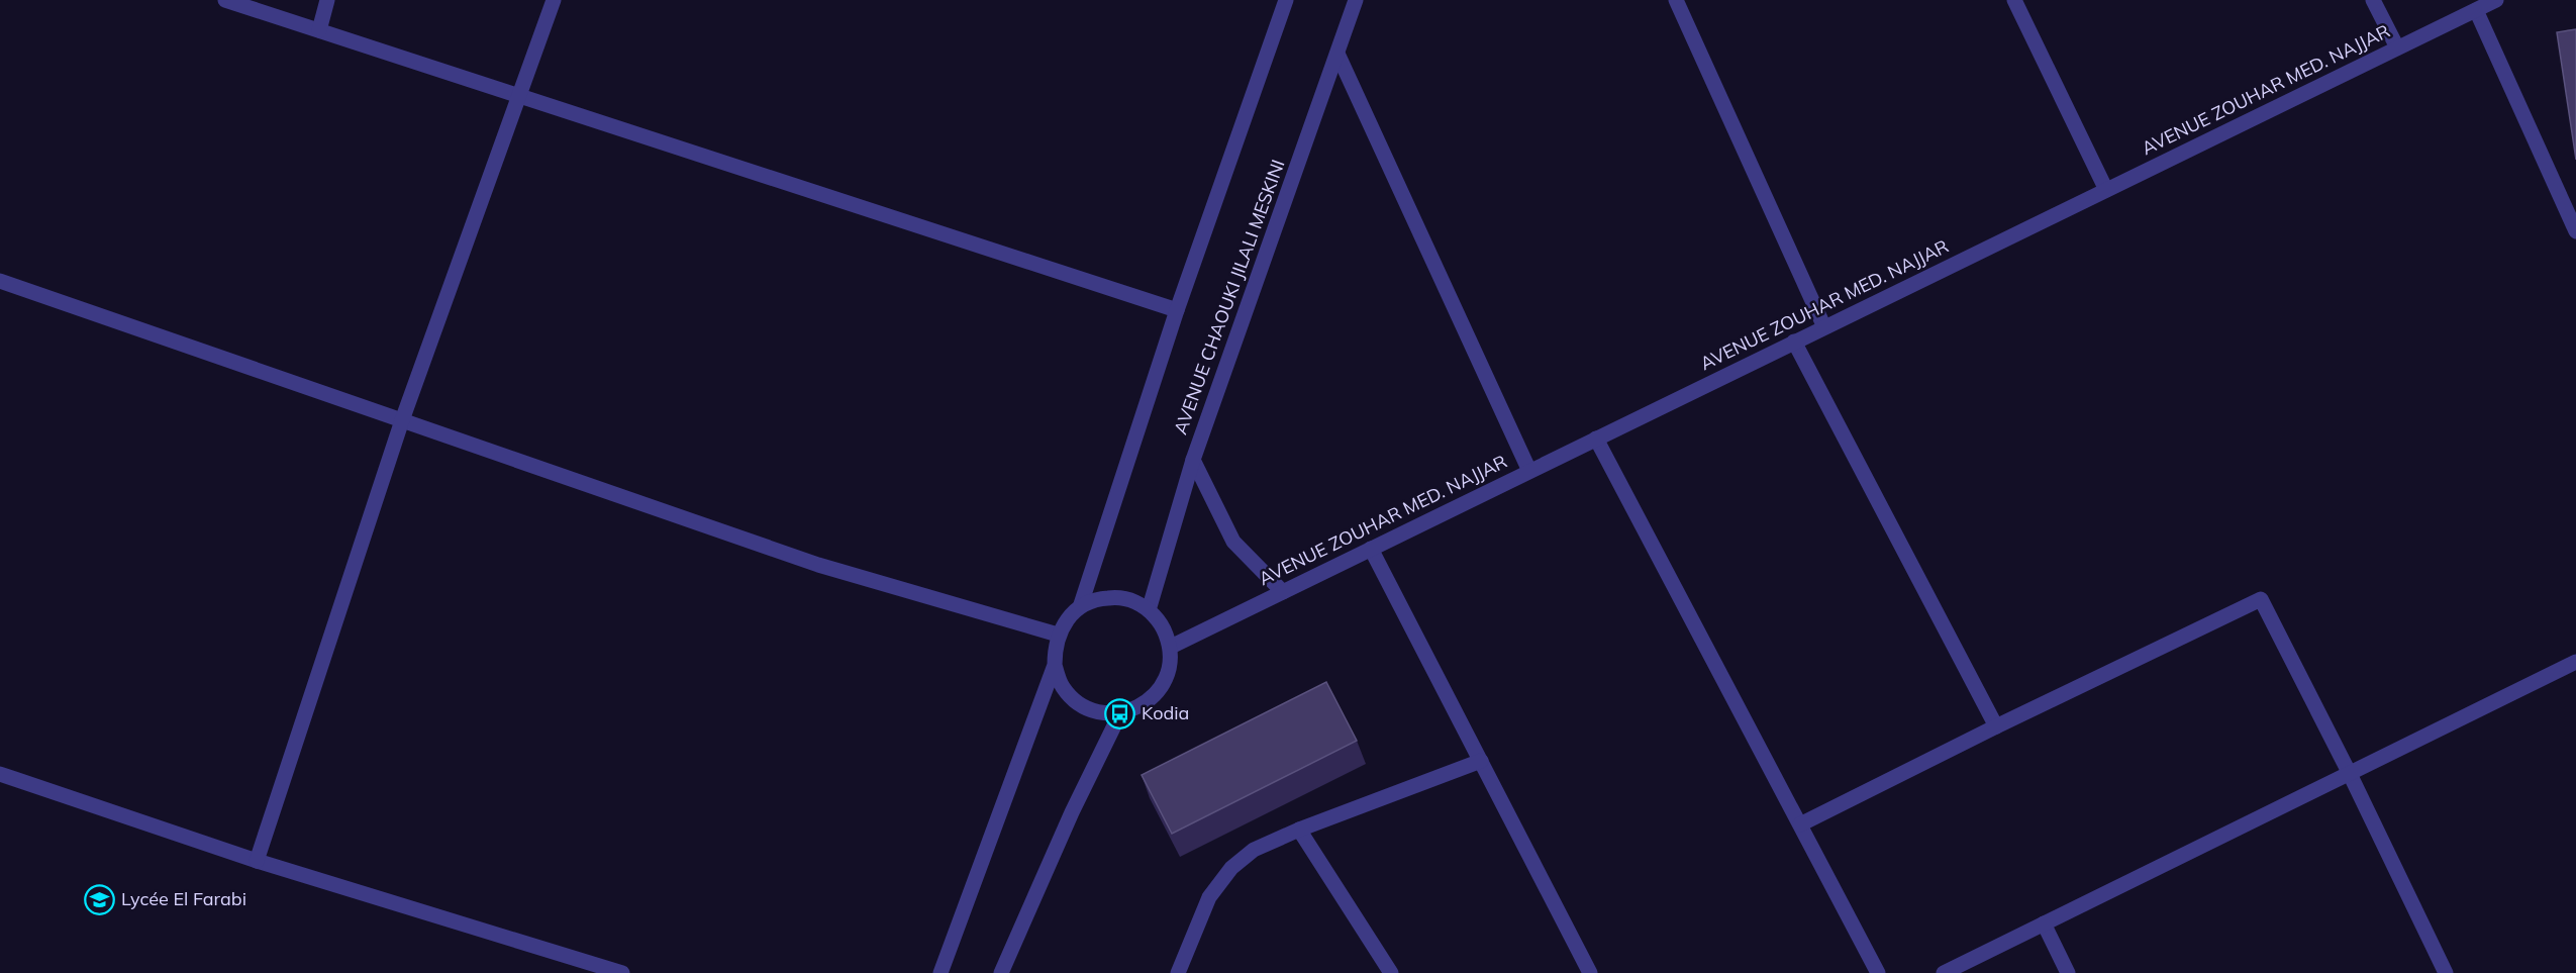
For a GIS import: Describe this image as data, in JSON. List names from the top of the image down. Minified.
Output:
{"streets":{"street":["AVENUE ZOUHAR MED. NAJJAR","AVENUE CHAOUKI JILALI MESKINI"]},"crossings":[["AVENUE ZOUHAR MED. NAJJAR","AVENUE CHAOUKI JILALI MESKINI"]],"places":{"bus stop":["Kodia"],"school or university":["Lycée El Farabi"]}}
